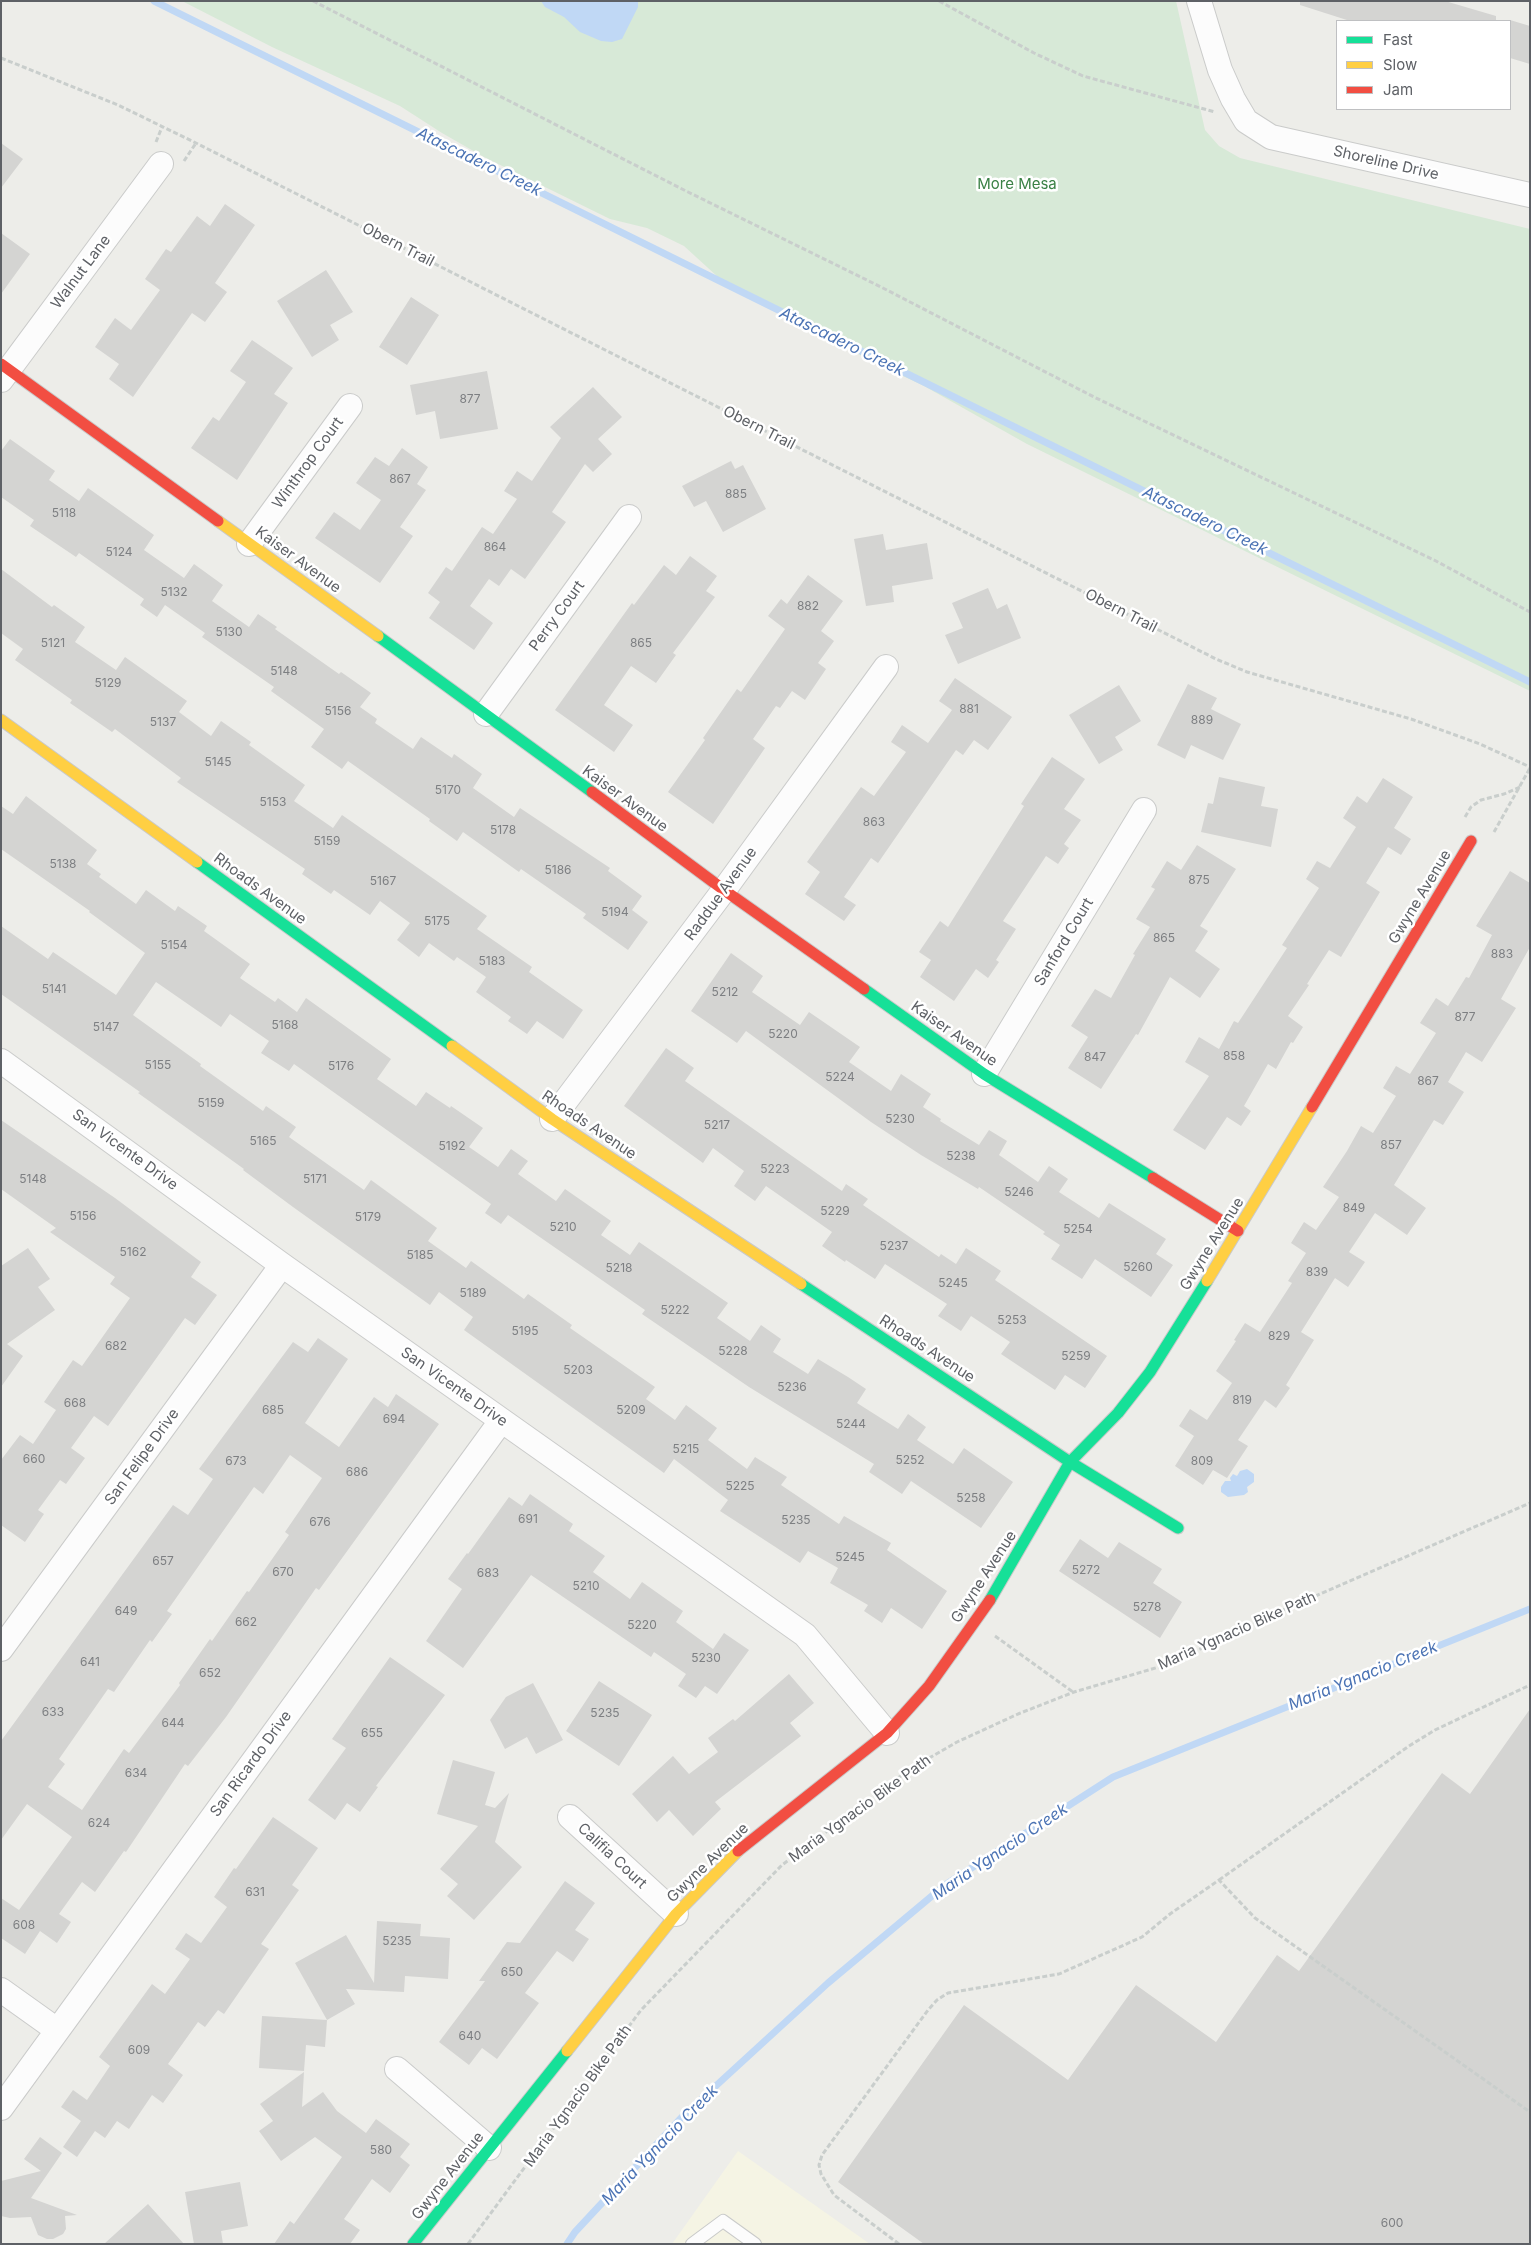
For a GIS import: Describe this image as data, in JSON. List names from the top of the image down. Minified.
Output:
{"streets":{"street":["Shoreline Drive","Walnut Lane","Winthrop Court","Kaiser Avenue","Perry Court","Rhoads Avenue","Raddue Avenue","Gwyne Avenue","Sanford Court","San Vicente Drive","San Felipe Drive","San Ricardo Drive","Califia Court"],"path":["Obern Trail","Maria Ygnacio Bike Path"]},"crossings":[["Walnut Lane","Kaiser Avenue"],["Winthrop Court","Kaiser Avenue"],["Kaiser Avenue","Perry Court"],["Kaiser Avenue","Raddue Avenue"],["Kaiser Avenue","Gwyne Avenue"],["Kaiser Avenue","Sanford Court"],["Rhoads Avenue","Raddue Avenue"],["Rhoads Avenue","Gwyne Avenue"],["Gwyne Avenue","San Vicente Drive"],["Gwyne Avenue","Califia Court"],["San Vicente Drive","San Felipe Drive"],["San Vicente Drive","San Ricardo Drive"]],"water":["Atascadero Creek","Maria Ygnacio Creek"],"parks":["More Mesa"],"house_numbers":["877","867","885","5118","864","5124","5132","882","5130","5121","865","5148","5129","881","5156","889","5137","5145","5170","5153","863","5178","5159","5138","5186","875","5167","5194","5175","865","5154","883","5183","5141","5212","877","5168","5147","5220","858","847","5155","5176","5224","867","5159","5230","5217","5165","857","5192","5238","5223","5148","5171","5246","849","5229","5156","5179","5210","5254","5237","5162","5185","5260","5218","839","5245","5189","5222","5253","5195","829","682","5228","5259","5203","5236","819","668","685","5209","694","5244","5215","660","5252","673","809","686","5225","5258","691","5235","676","5245","657","5272","670","683","5210","5278","649","662","5220","5230","641","652","633","5235","644","655","634","624","631","608","5235","650","640","609","580","600"],"legend":["Fast","Slow","Jam"]}
